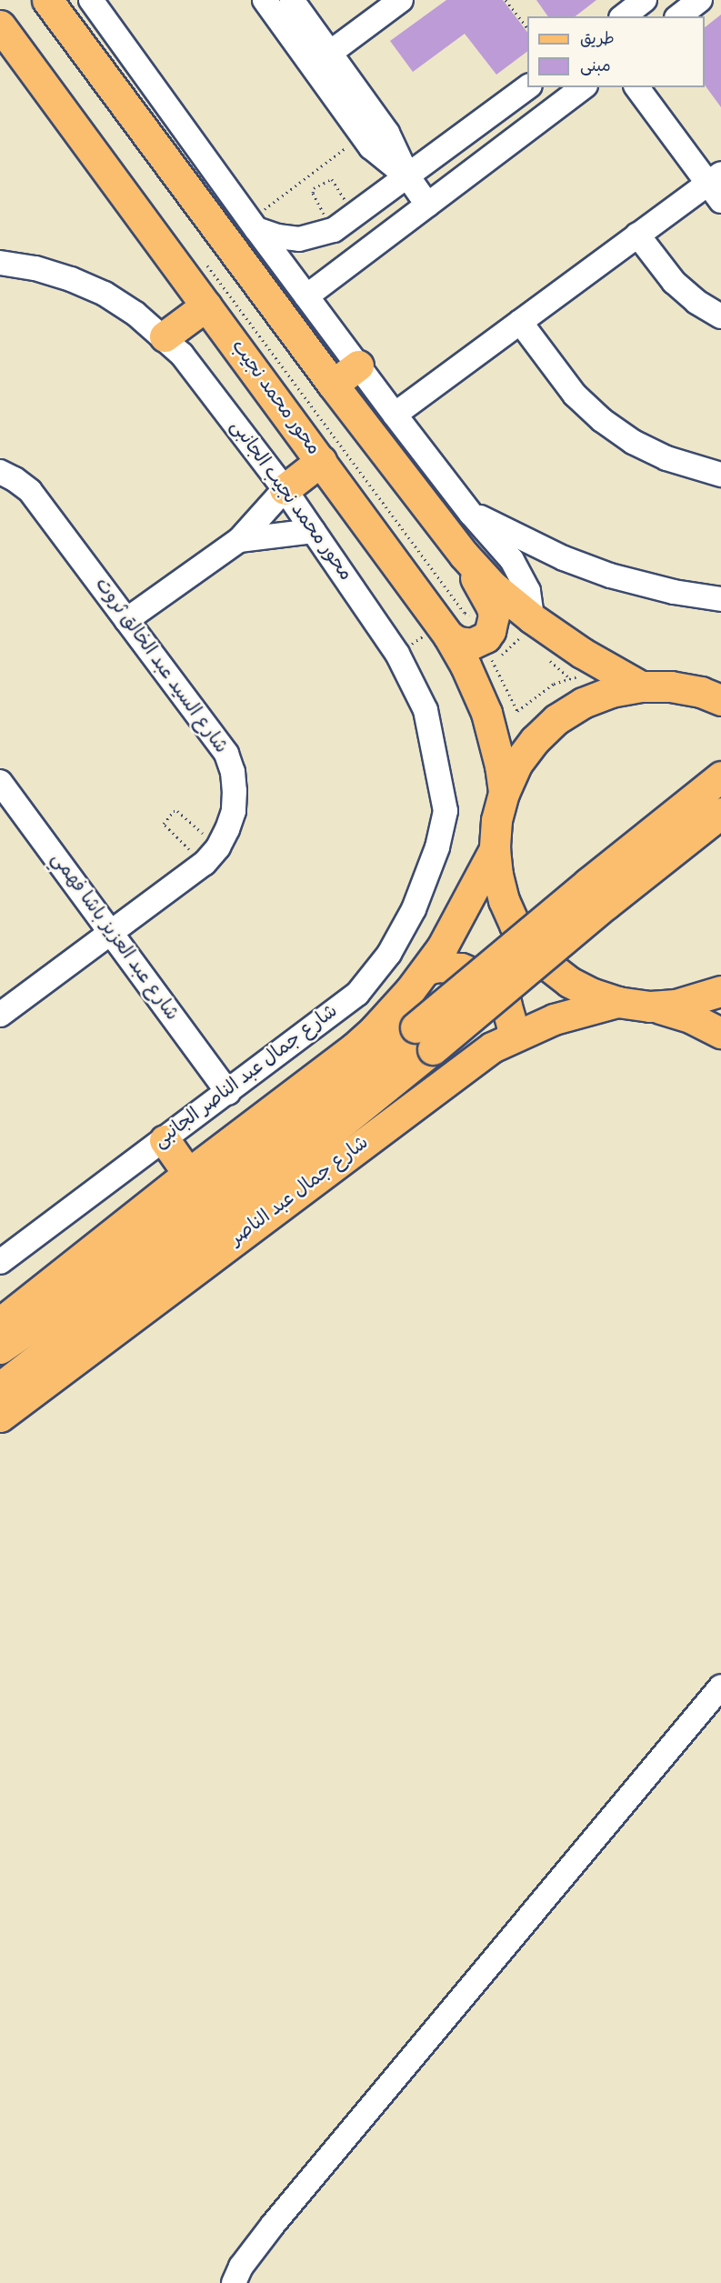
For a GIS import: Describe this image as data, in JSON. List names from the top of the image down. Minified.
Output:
{"streets":{"main road":["محور محمد نجيب","شارع جمال عبد الناصر"],"street":["محور محمد نجيب الجانبى","شارع السيد عبد الخالق ثروت","شارع عبد العزيز باشا فهمي","شارع جمال عبد الناصر الجانبى"]},"crossings":[["محور محمد نجيب الجانبى","شارع جمال عبد الناصر الجانبى"],["شارع السيد عبد الخالق ثروت","شارع عبد العزيز باشا فهمي"],["شارع عبد العزيز باشا فهمي","شارع جمال عبد الناصر الجانبى"]],"legend":["طريق","مبنى"]}
